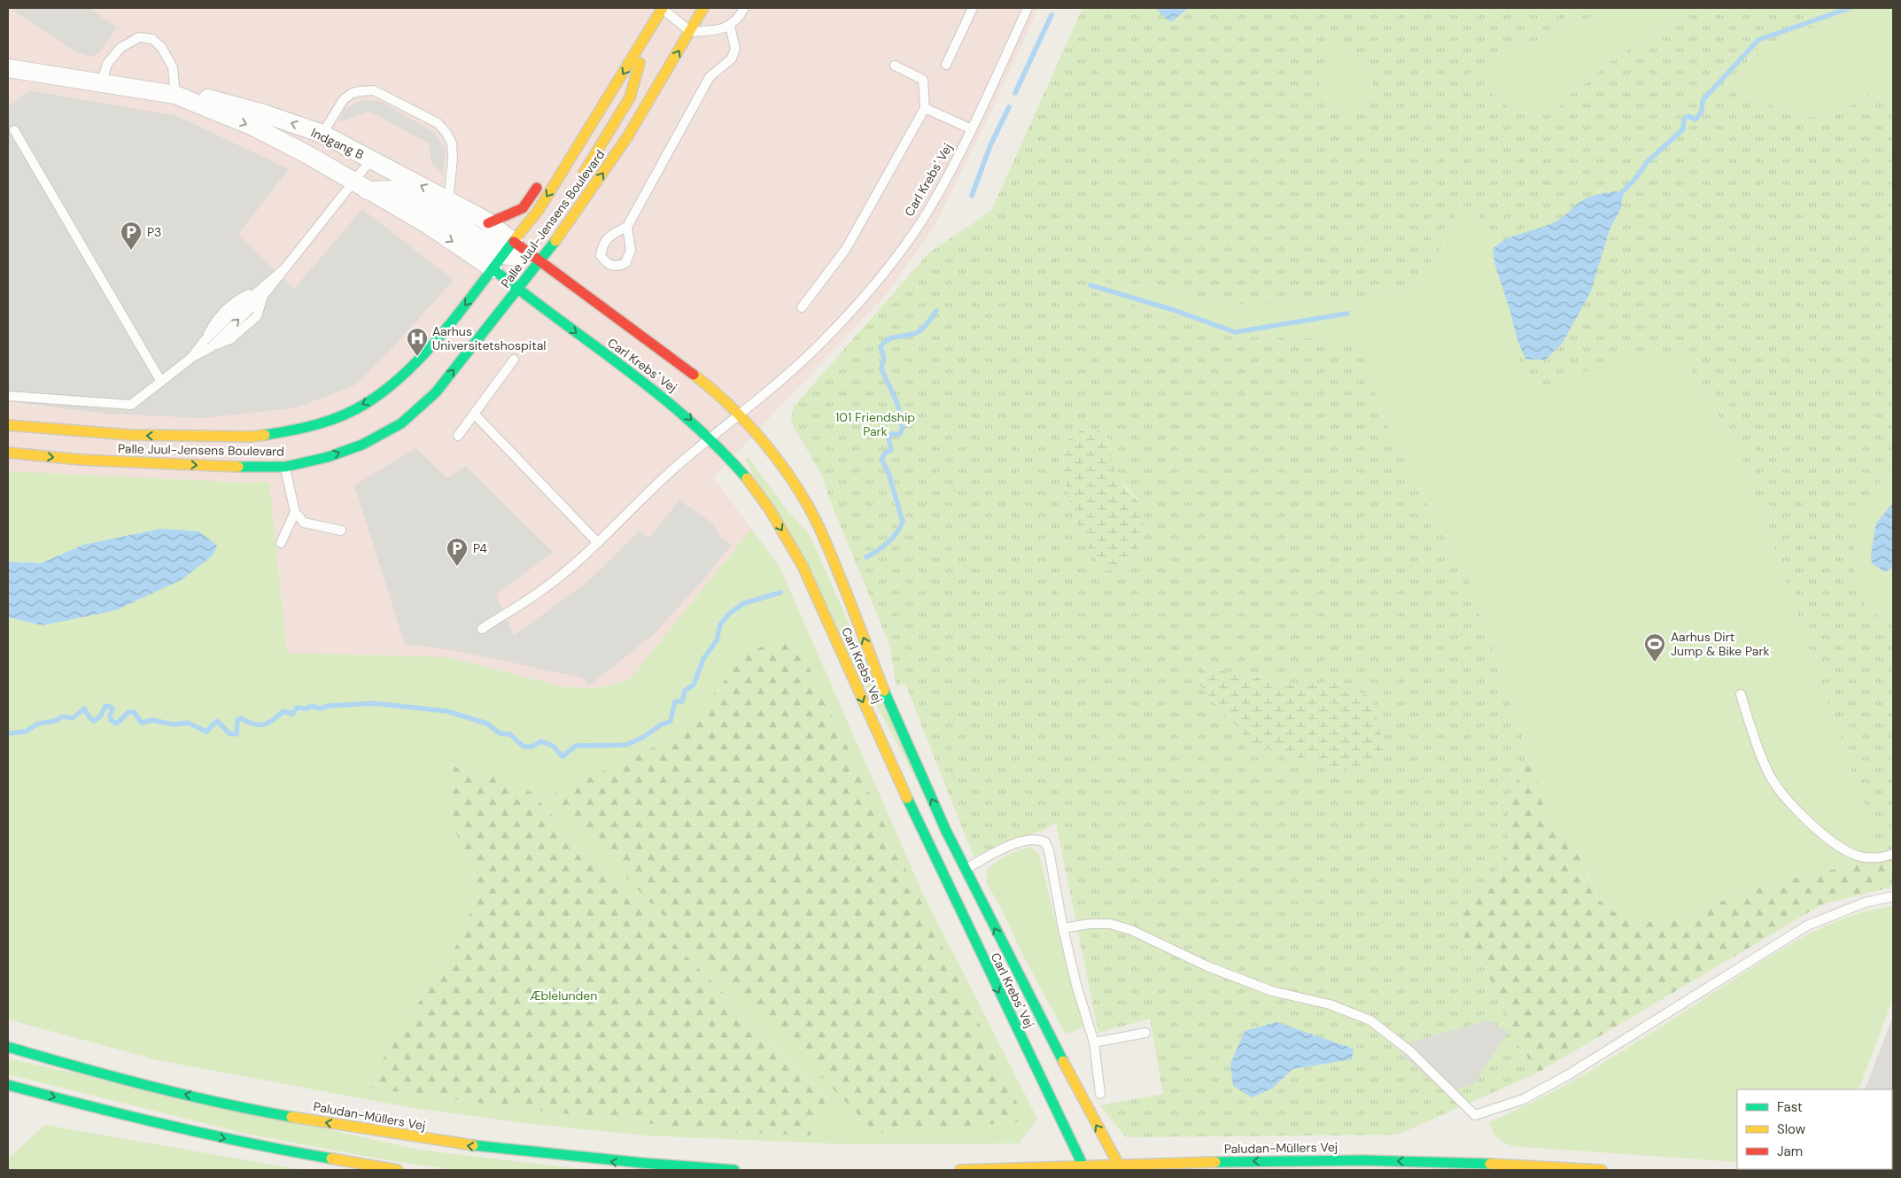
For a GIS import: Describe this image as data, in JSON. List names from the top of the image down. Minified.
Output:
{"streets":{"street":["Indgang B","Carl Krebs' Vej","Palle Juul-Jensens Boulevard","Paludan-Müllers Vej"]},"crossings":[["Indgang B","Carl Krebs' Vej"],["Indgang B","Palle Juul-Jensens Boulevard"],["Carl Krebs' Vej","Palle Juul-Jensens Boulevard"],["Carl Krebs' Vej","Paludan-Müllers Vej"]],"parks":["101 Friendship Park","Æblelunden"],"places":{"parking":["P3","P4"],"hospital":["Aarhus Universitetshospital"],"sports":["Aarhus Dirt Jump & Bike Park"]},"legend":["Fast","Slow","Jam"]}
